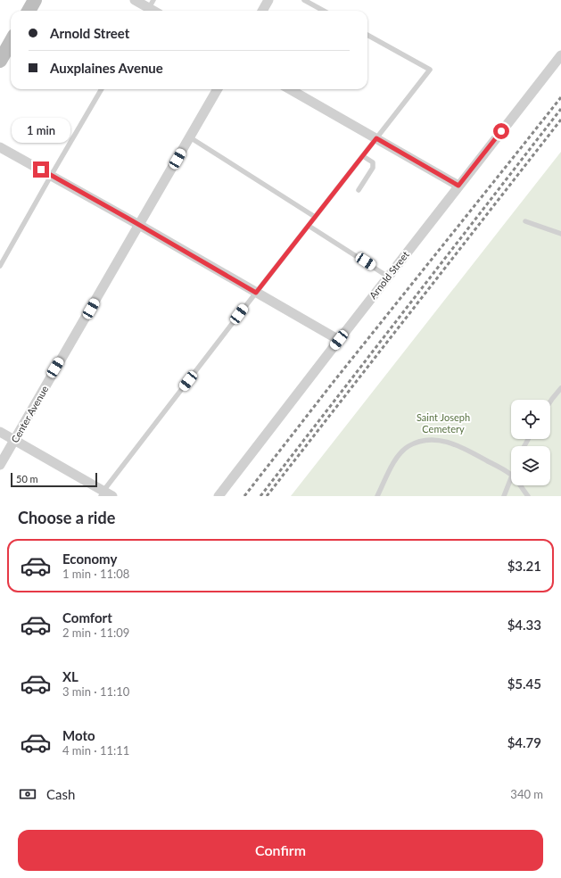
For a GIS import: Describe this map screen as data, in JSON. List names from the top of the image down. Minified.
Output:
{"streets":{"street":["Arnold Street","Center Avenue"]},"parks":["Saint Joseph Cemetery"],"scale_bar":"50 m","page":{"banner":["Arnold Street","Auxplaines Avenue"],"bubble":"1 min","scale":"50 m","heading":"Choose a ride","list":[{"name":"Economy","note":"1 min · 11:08","value":"$3.21"},{"name":"Comfort","note":"2 min · 11:09","value":"$4.33"},{"name":"XL","note":"3 min · 11:10","value":"$5.45"},{"name":"Moto","note":"4 min · 11:11","value":"$4.79"}],"pay":["Cash","340 m"],"buttons":"Confirm"}}
